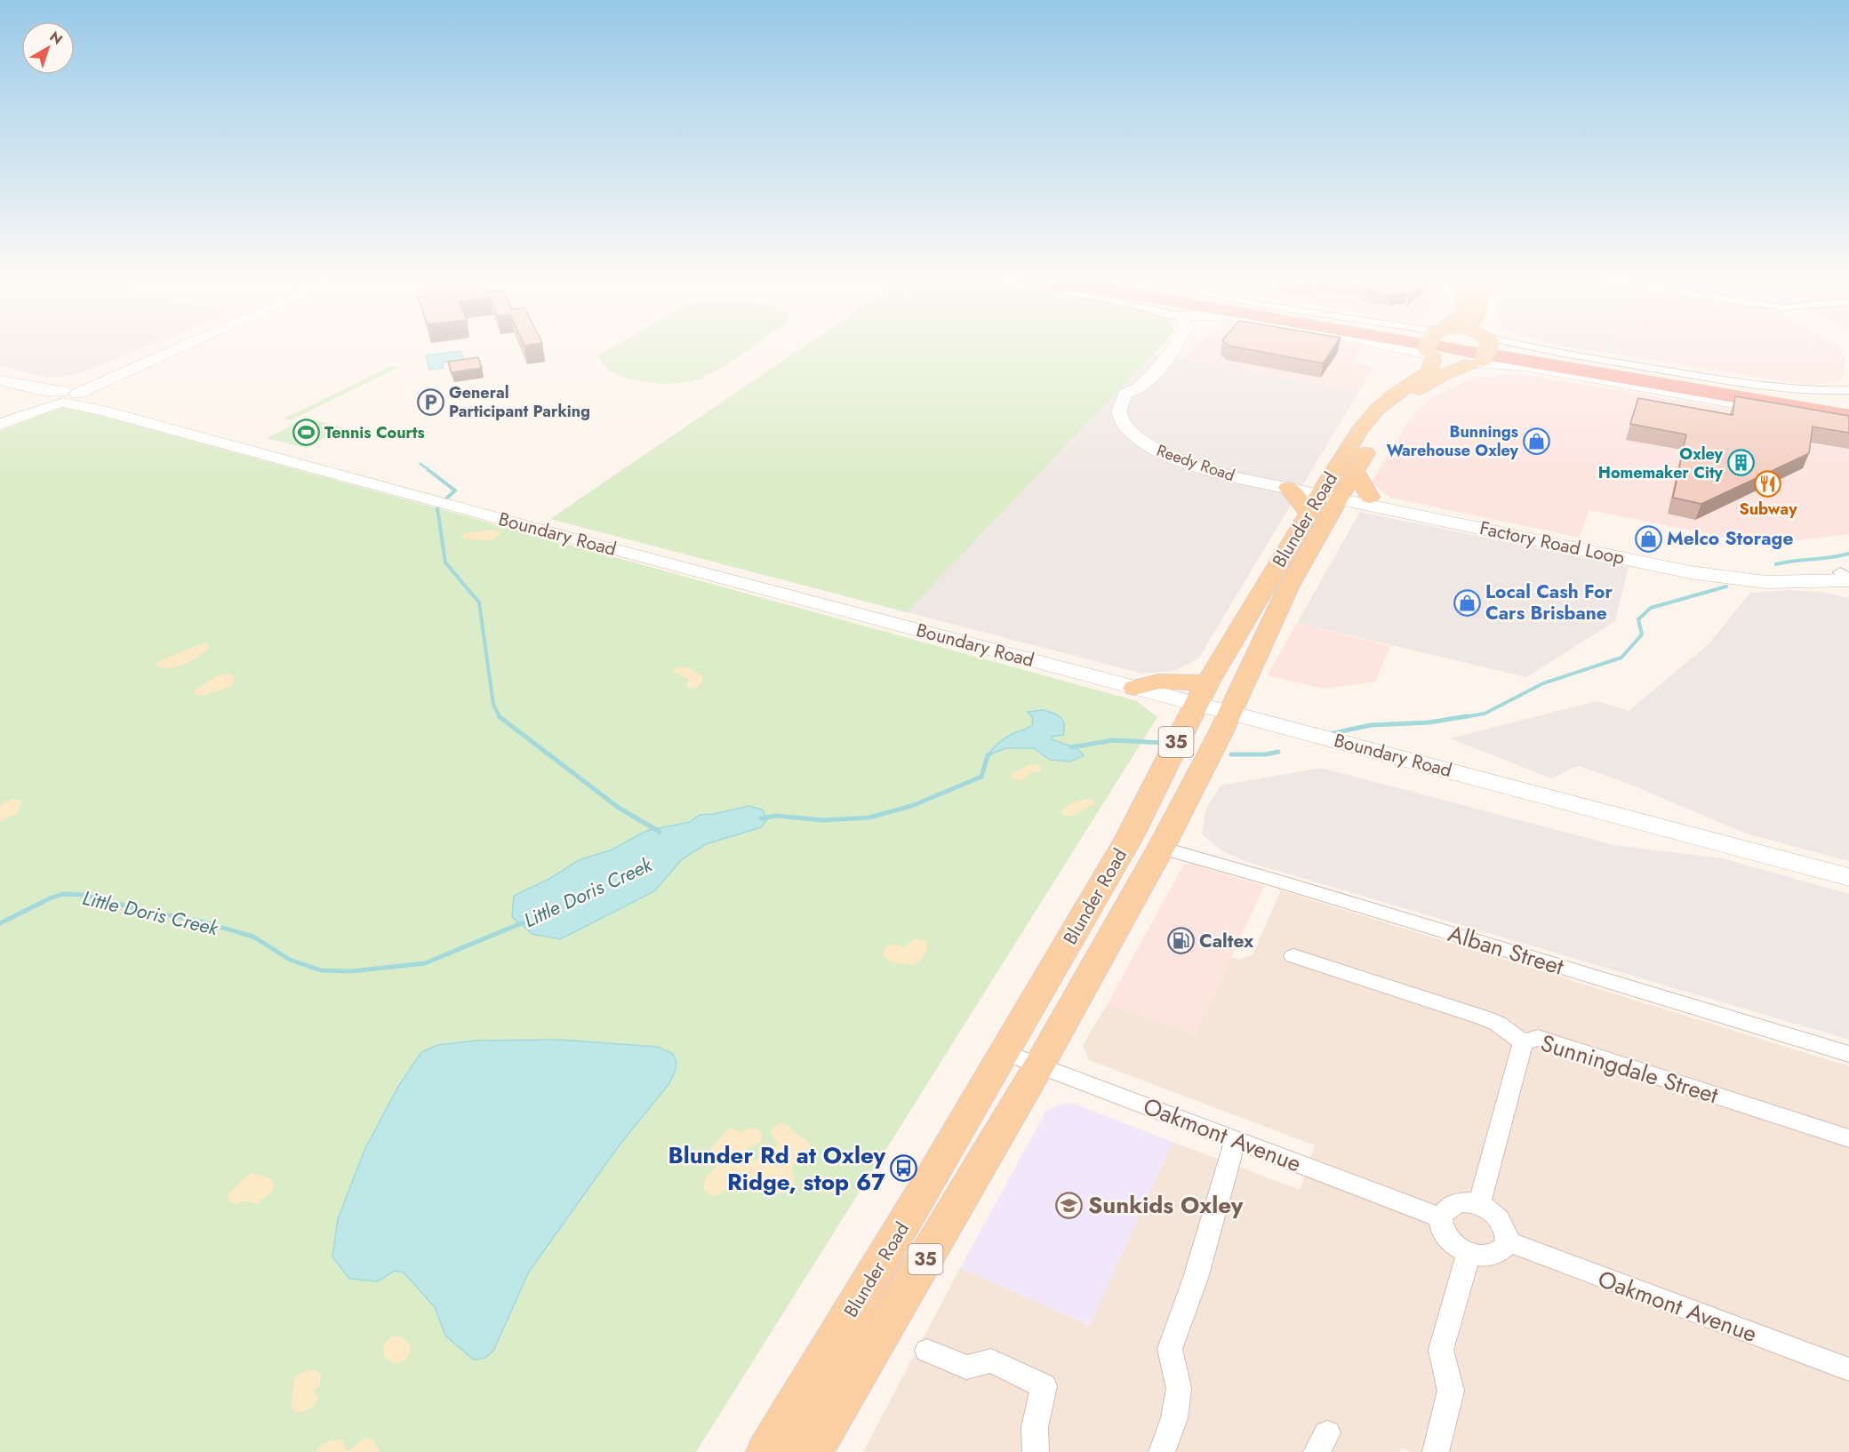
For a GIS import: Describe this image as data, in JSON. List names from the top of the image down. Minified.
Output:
{"streets":{"main road":["Reedy Road","Blunder Road","Boundary Road","Factory Road Loop","35"],"street":["Alban Street","Sunningdale Street","Oakmont Avenue"]},"crossings":[["Reedy Road","Blunder Road"],["Reedy Road","Factory Road Loop"],["Blunder Road","Boundary Road"],["Blunder Road","Factory Road Loop"],["Blunder Road","Alban Street"],["Blunder Road","Oakmont Avenue"]],"water":["Little Doris Creek"],"places":{"parking":["General Participant Parking"],"sports":["Tennis Courts"],"shop":["Bunnings Warehouse Oxley","Melco Storage","Local Cash For Cars Brisbane"],"building":["Oxley Homemaker City"],"restaurant":["Subway"],"fuel station":["Caltex"],"bus stop":["Blunder Rd at Oxley Ridge, stop 67"],"school or university":["Sunkids Oxley"]},"north":"top right"}
